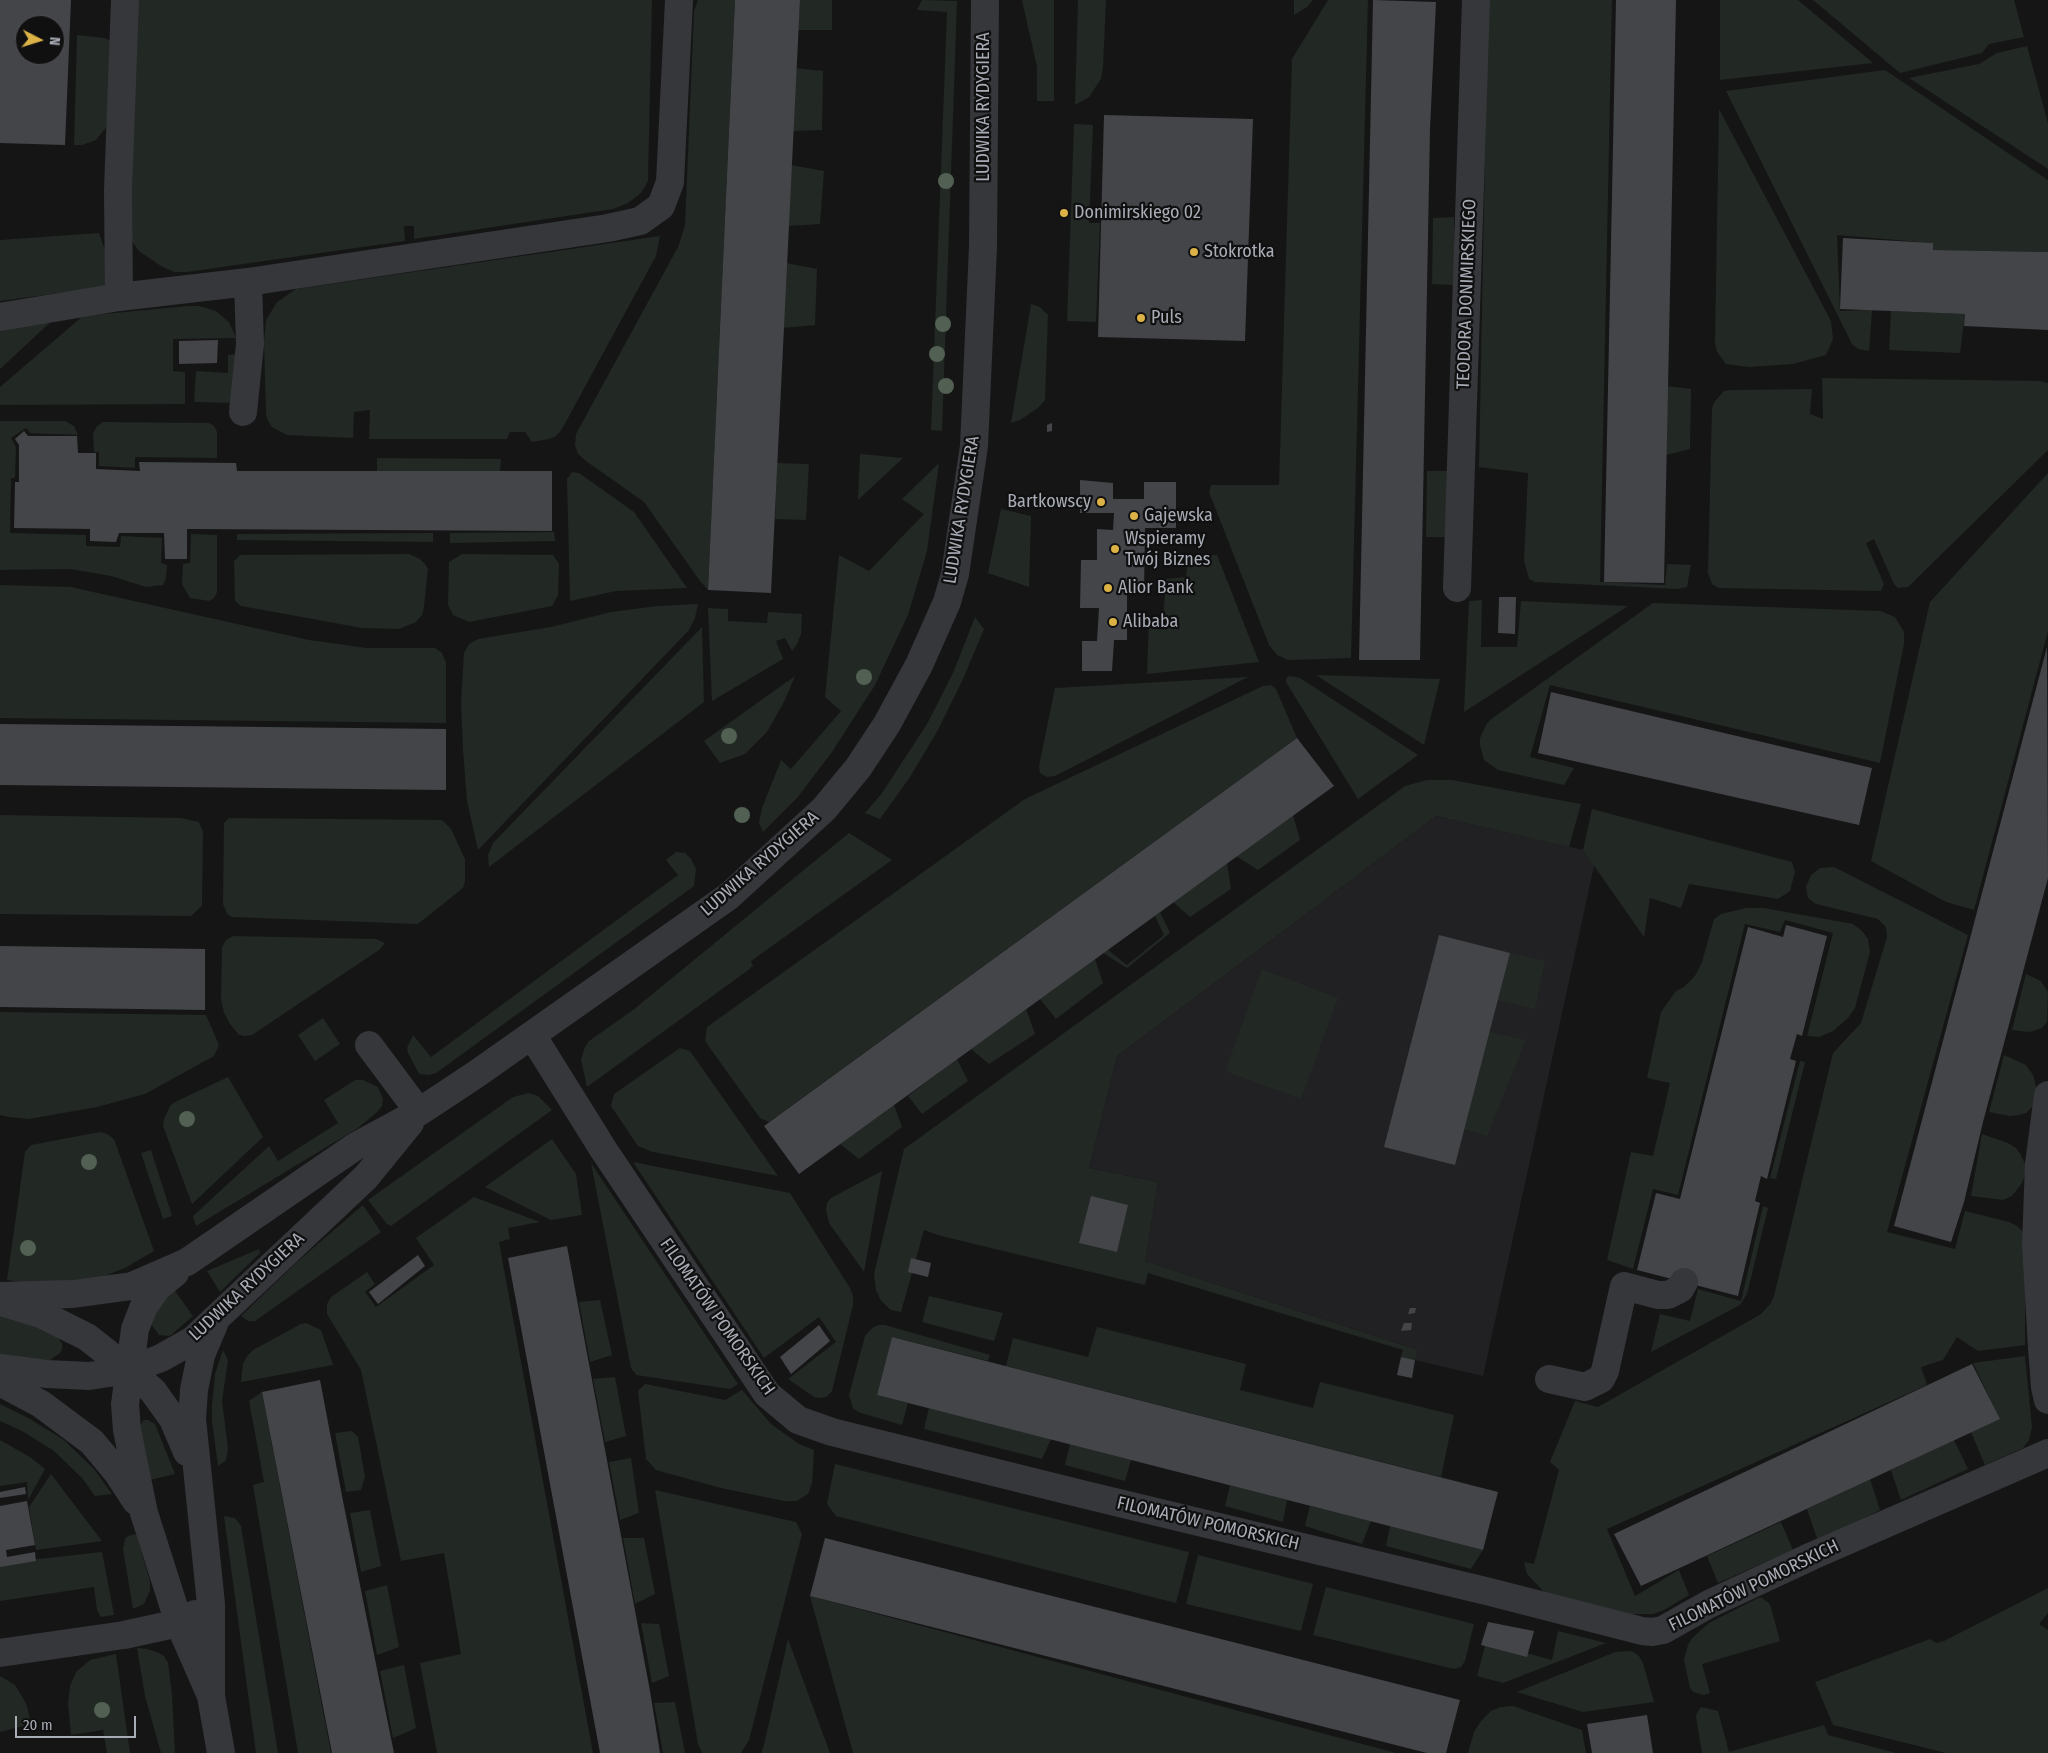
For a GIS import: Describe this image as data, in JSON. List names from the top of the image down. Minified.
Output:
{"streets":{"street":["LUDWIKA RYDYGIERA","TEODORA DONIMIRSKIEGO","FILOMATÓW POMORSKICH"]},"crossings":[["LUDWIKA RYDYGIERA","FILOMATÓW POMORSKICH"]],"places":["Donimirskiego 02","Stokrotka","Puls","Bartkowscy","Gajewska","Wspieramy Twój Biznes","Alior Bank","Alibaba"],"scale_bar":"20 m","north":"right"}
